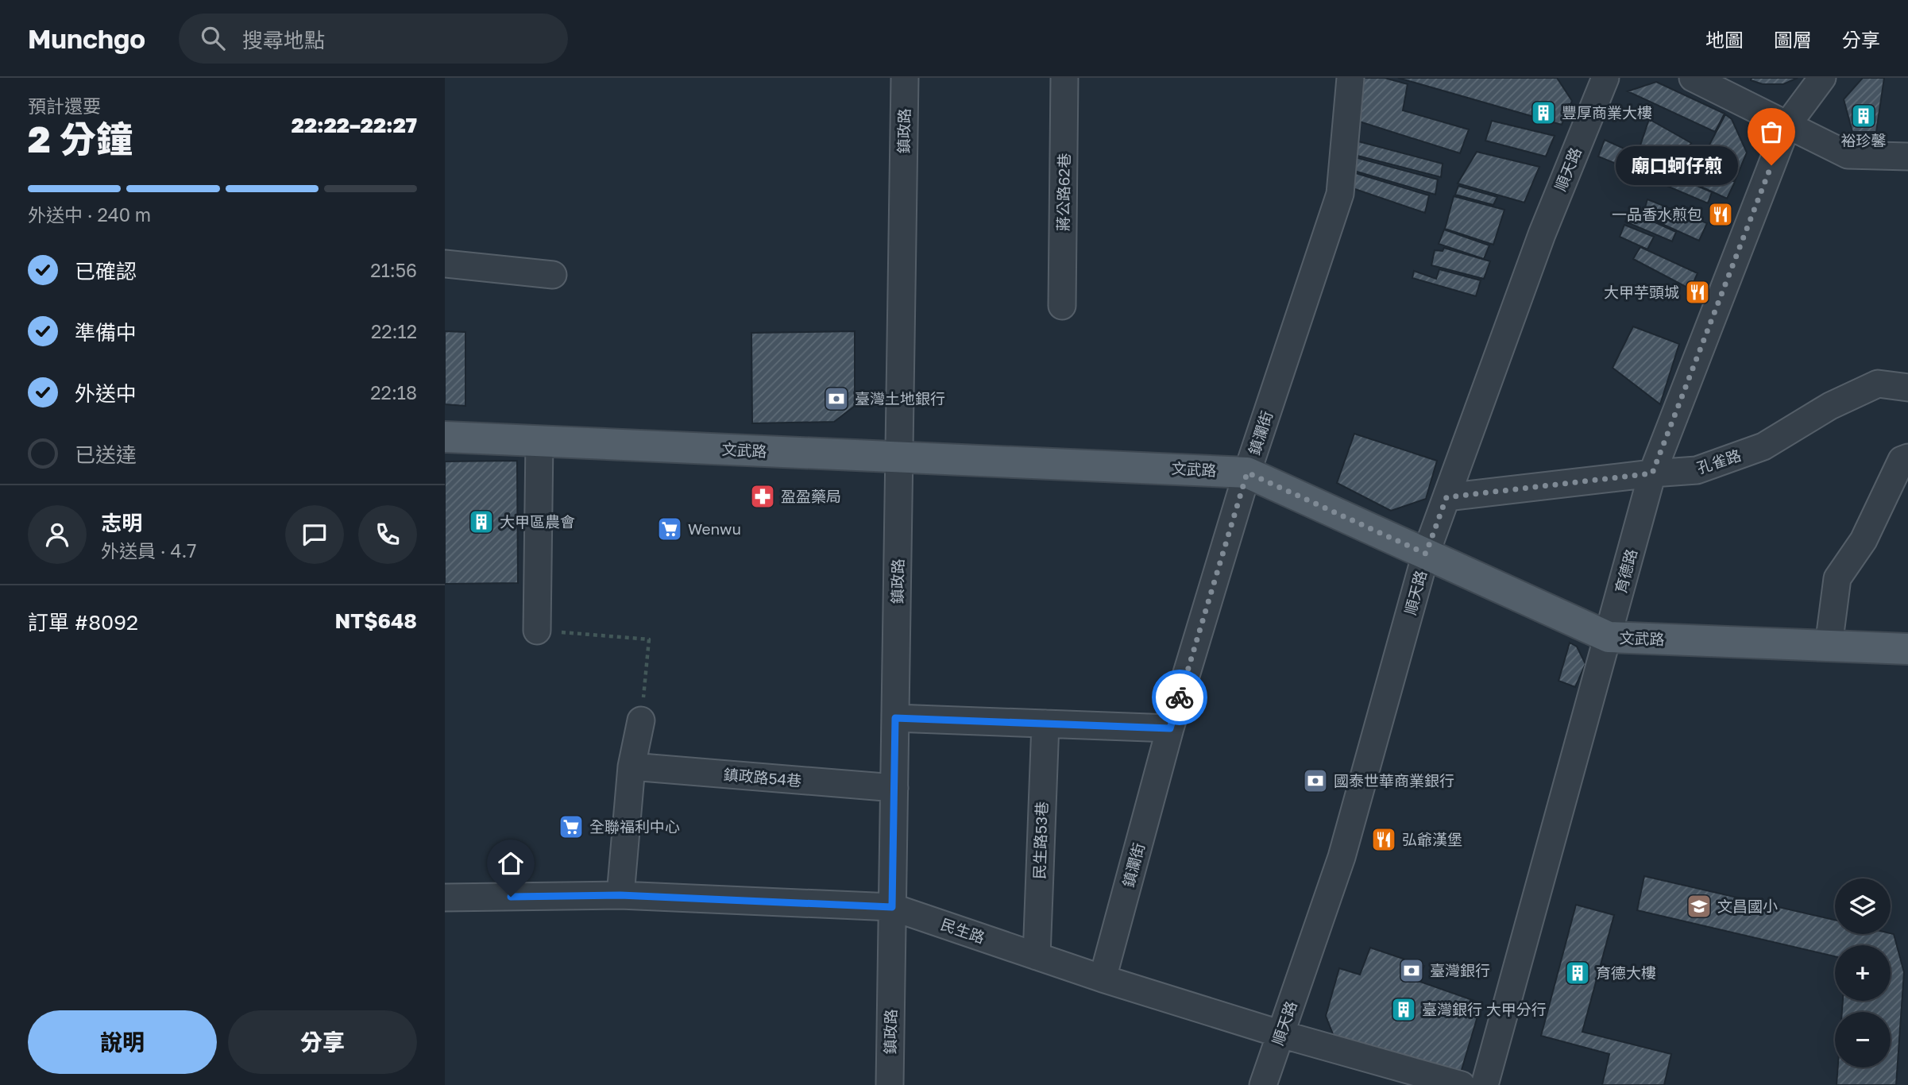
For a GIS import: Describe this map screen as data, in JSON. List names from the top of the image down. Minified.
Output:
{"streets":{"main road":["文武路"],"street":["鎮政路","順天路","蔣公路62巷","鎮瀾街","孔雀路","育德路","鎮政路54巷","民生路53巷","民生路"]},"crossings":[["鎮政路","文武路"],["鎮政路","鎮政路54巷"],["鎮政路","民生路"],["順天路","文武路"],["順天路","孔雀路"],["順天路","民生路"],["鎮瀾街","文武路"],["鎮瀾街","民生路"],["文武路","育德路"],["孔雀路","育德路"],["民生路53巷","民生路"]],"places":{"building":["豐厚商業大樓","裕珍馨","大甲區農會","育德大樓","臺灣銀行 大甲分行"],"other":["廟口蚵仔煎"],"restaurant":["一品香水煎包","大甲芋頭城","弘爺漢堡"],"bank":["臺灣土地銀行","國泰世華商業銀行","臺灣銀行"],"pharmacy":["盈盈藥局"],"supermarket":["Wenwu","全聯福利中心"],"school or university":["文昌國小"]},"page":{"header":"Munchgo","search":"搜尋地點","nav":["地圖","圖層","分享"],"heading":["2 分鐘","預計還要","22:22–22:27"],"panel":["志明","外送員 · 4.7","訂單 #8092","NT$648"],"bubble":"廟口蚵仔煎","bar":"外送中 · 240 m","list":[["已確認","21:56"],["準備中","22:12"],["外送中","22:18"],"已送達"],"map_buttons":["+","−"],"buttons":["說明","分享"]}}
